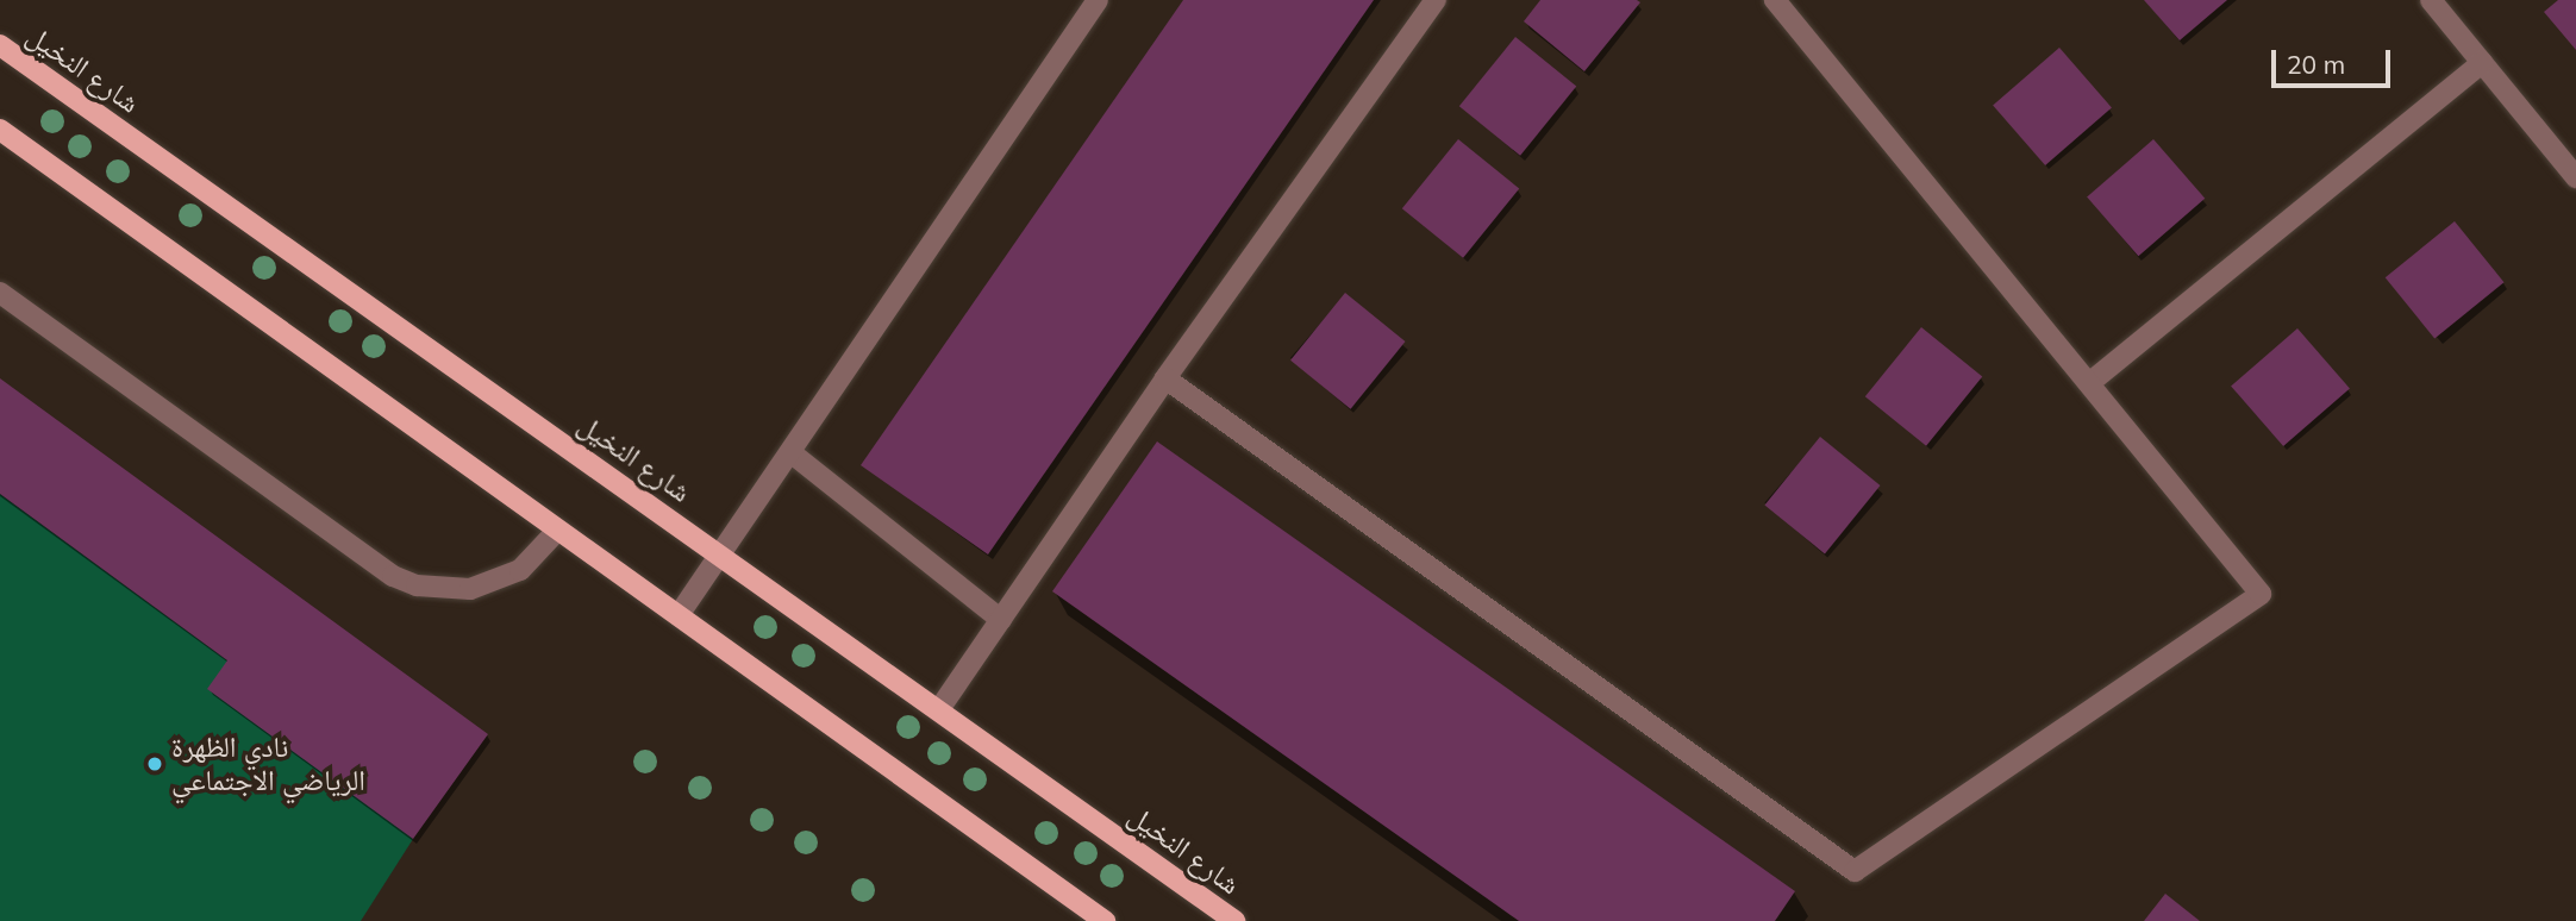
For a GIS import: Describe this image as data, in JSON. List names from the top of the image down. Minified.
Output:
{"streets":{"main road":["شارع النخيل"]},"places":["نادي الظهرة الرياضي الاجتماعي"],"scale_bar":"20 m"}
